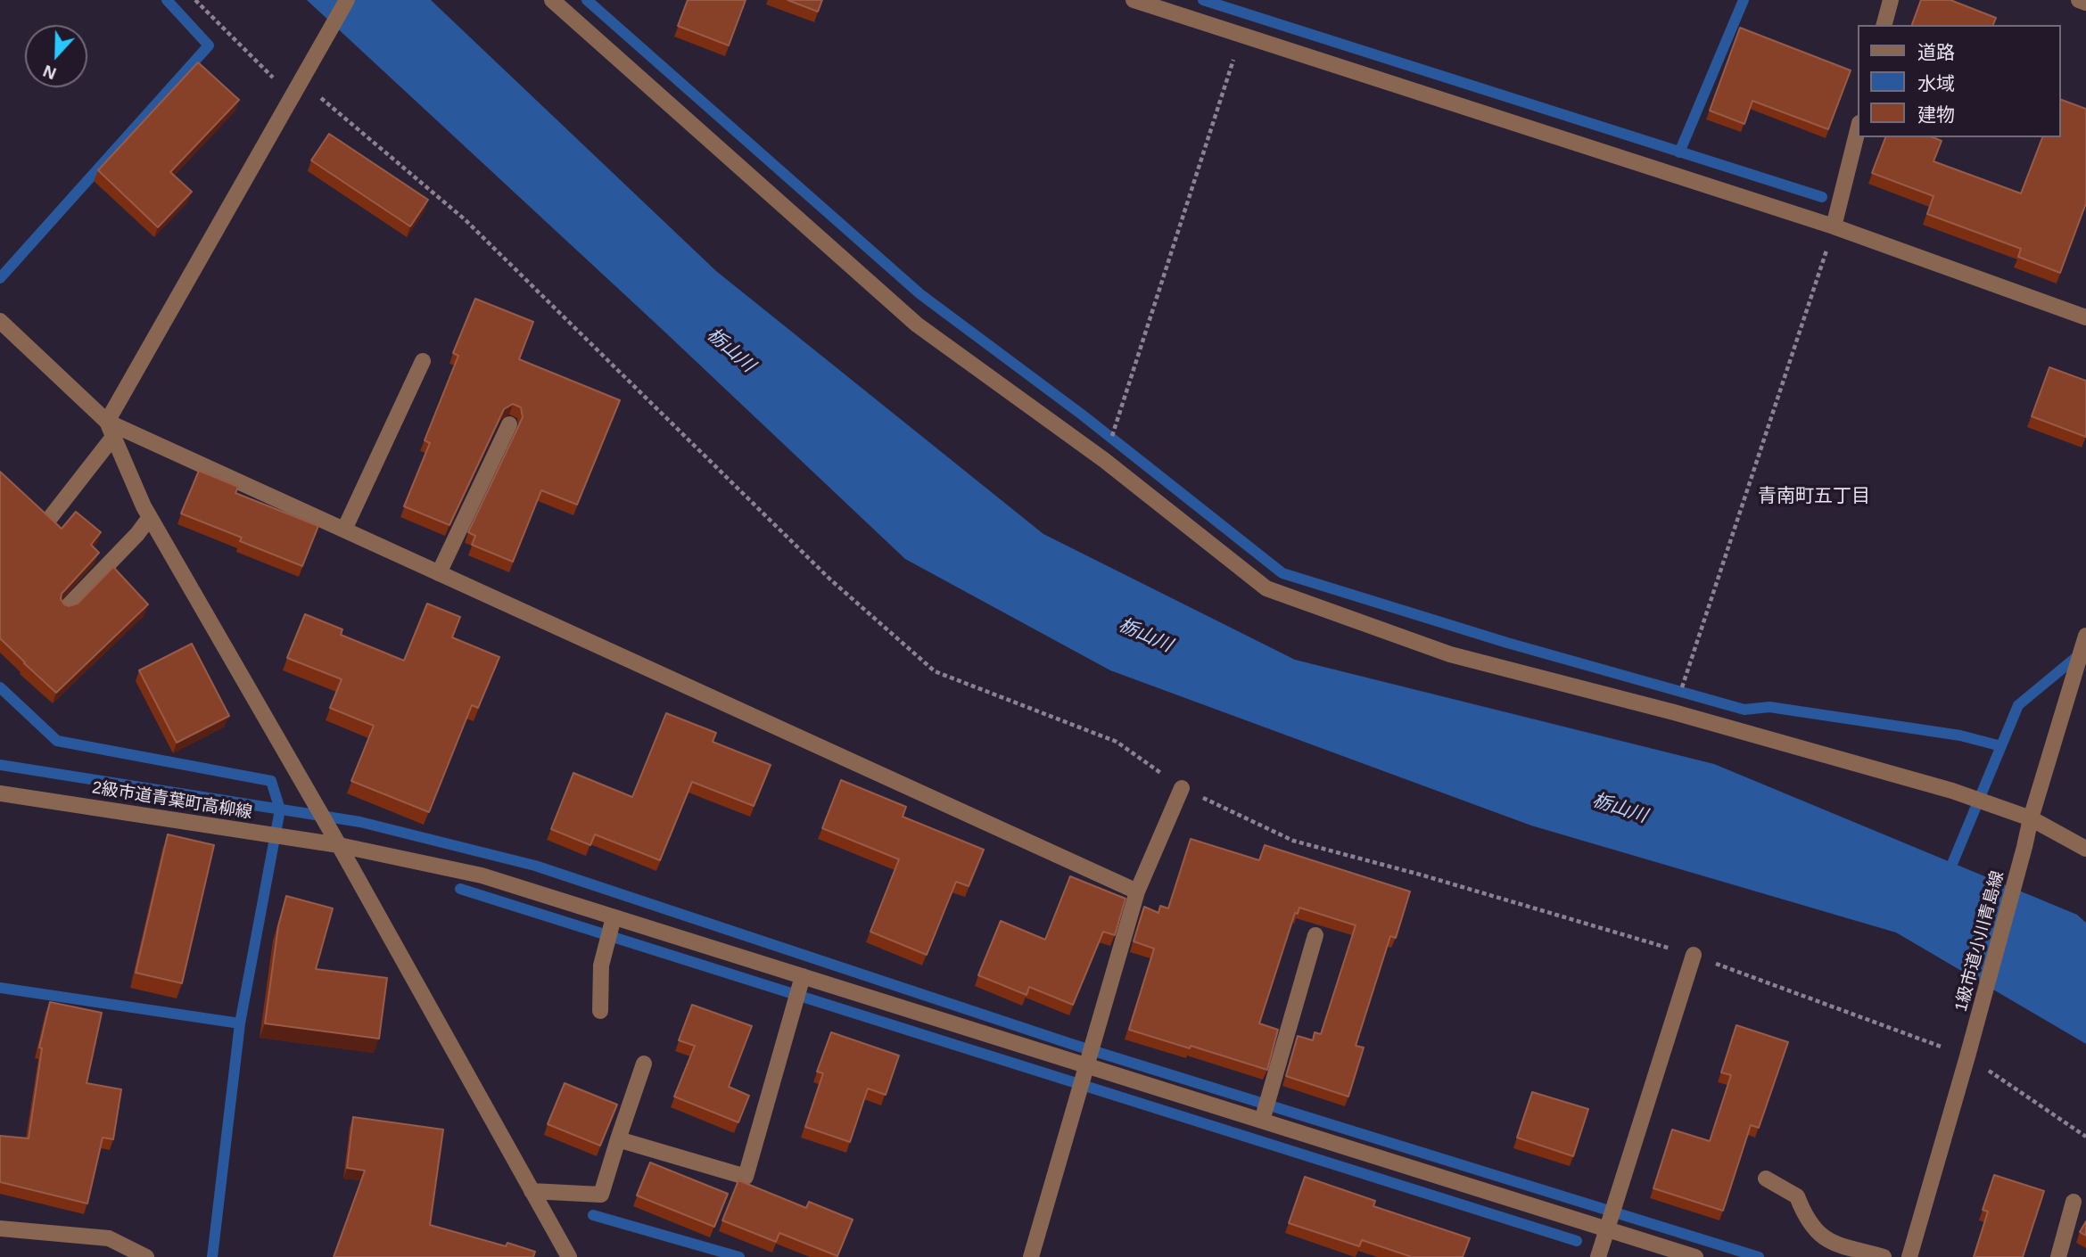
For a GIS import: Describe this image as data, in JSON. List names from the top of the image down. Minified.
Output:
{"streets":{"street":["2級市道青葉町高柳線","1級市道小川青島線"]},"districts":["青南町五丁目"],"water":["栃山川"],"legend":["道路","水域","建物"],"north":"bottom"}
